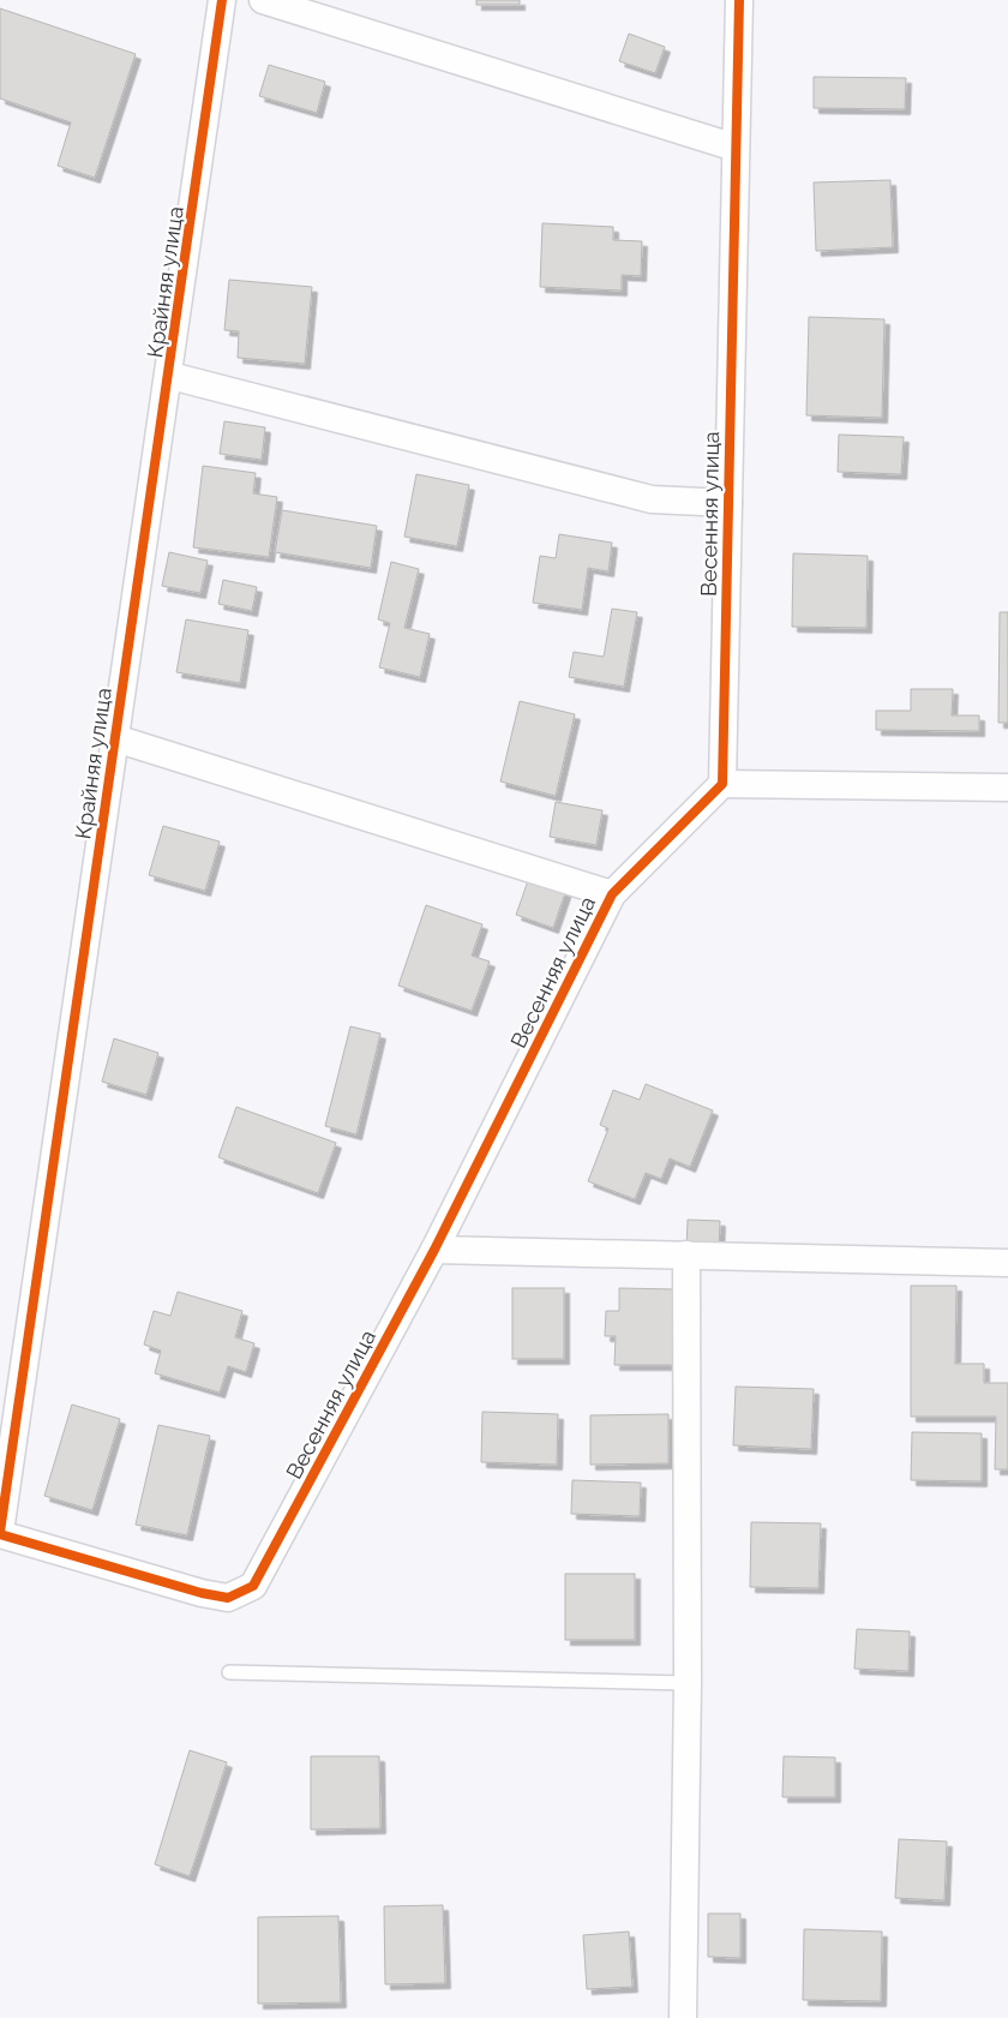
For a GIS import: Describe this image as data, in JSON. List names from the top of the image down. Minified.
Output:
{"streets":{"street":["Крайняя улица","Весенняя улица"]},"crossings":[["Крайняя улица","Весенняя улица"]]}
